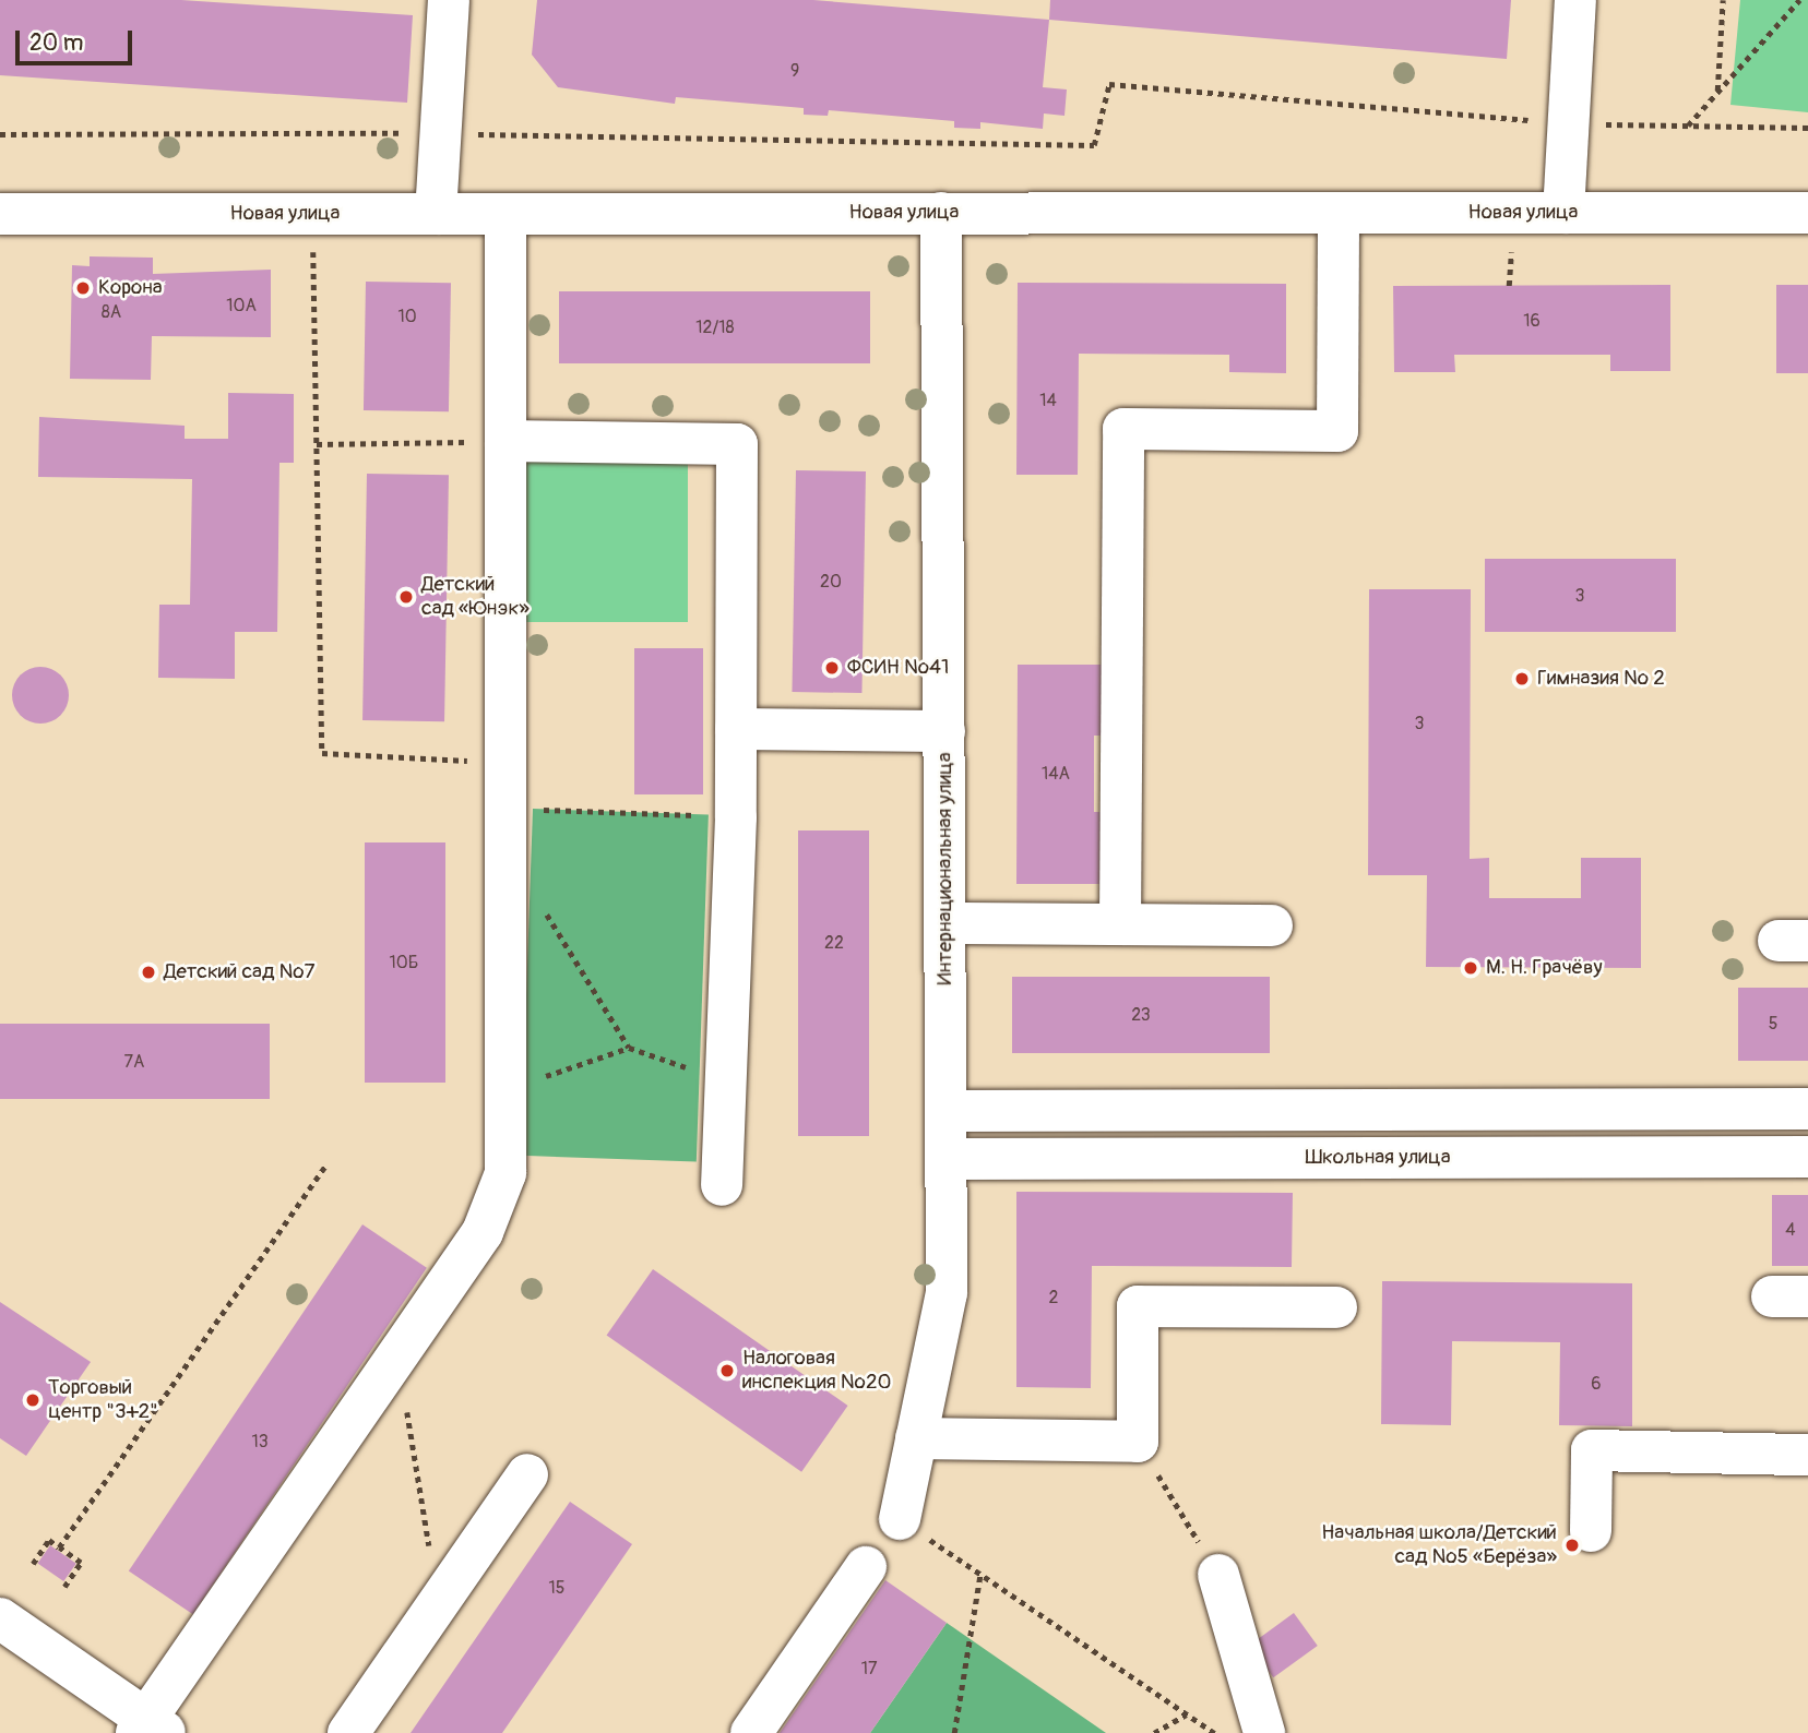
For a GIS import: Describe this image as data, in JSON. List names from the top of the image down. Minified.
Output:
{"streets":{"street":["Новая улица","Интернациональная улица","Школьная улица"]},"crossings":[["Новая улица","Интернациональная улица"],["Интернациональная улица","Школьная улица"]],"places":["Корона","Детский сад «Юнэк»","ФСИН №41","Гимназия № 2","М. Н. Грачёву","Детский сад №7","Налоговая инспекция №20","Торговый центр \"3+2\"","Начальная школа/Детский сад №5 «Берёза»"],"house_numbers":["9","10А","8А","10","16","12/18","14","20","3","3","14А","22","10Б","23","5","7А","4","2","6","13","15","17"],"scale_bar":"20 m"}
